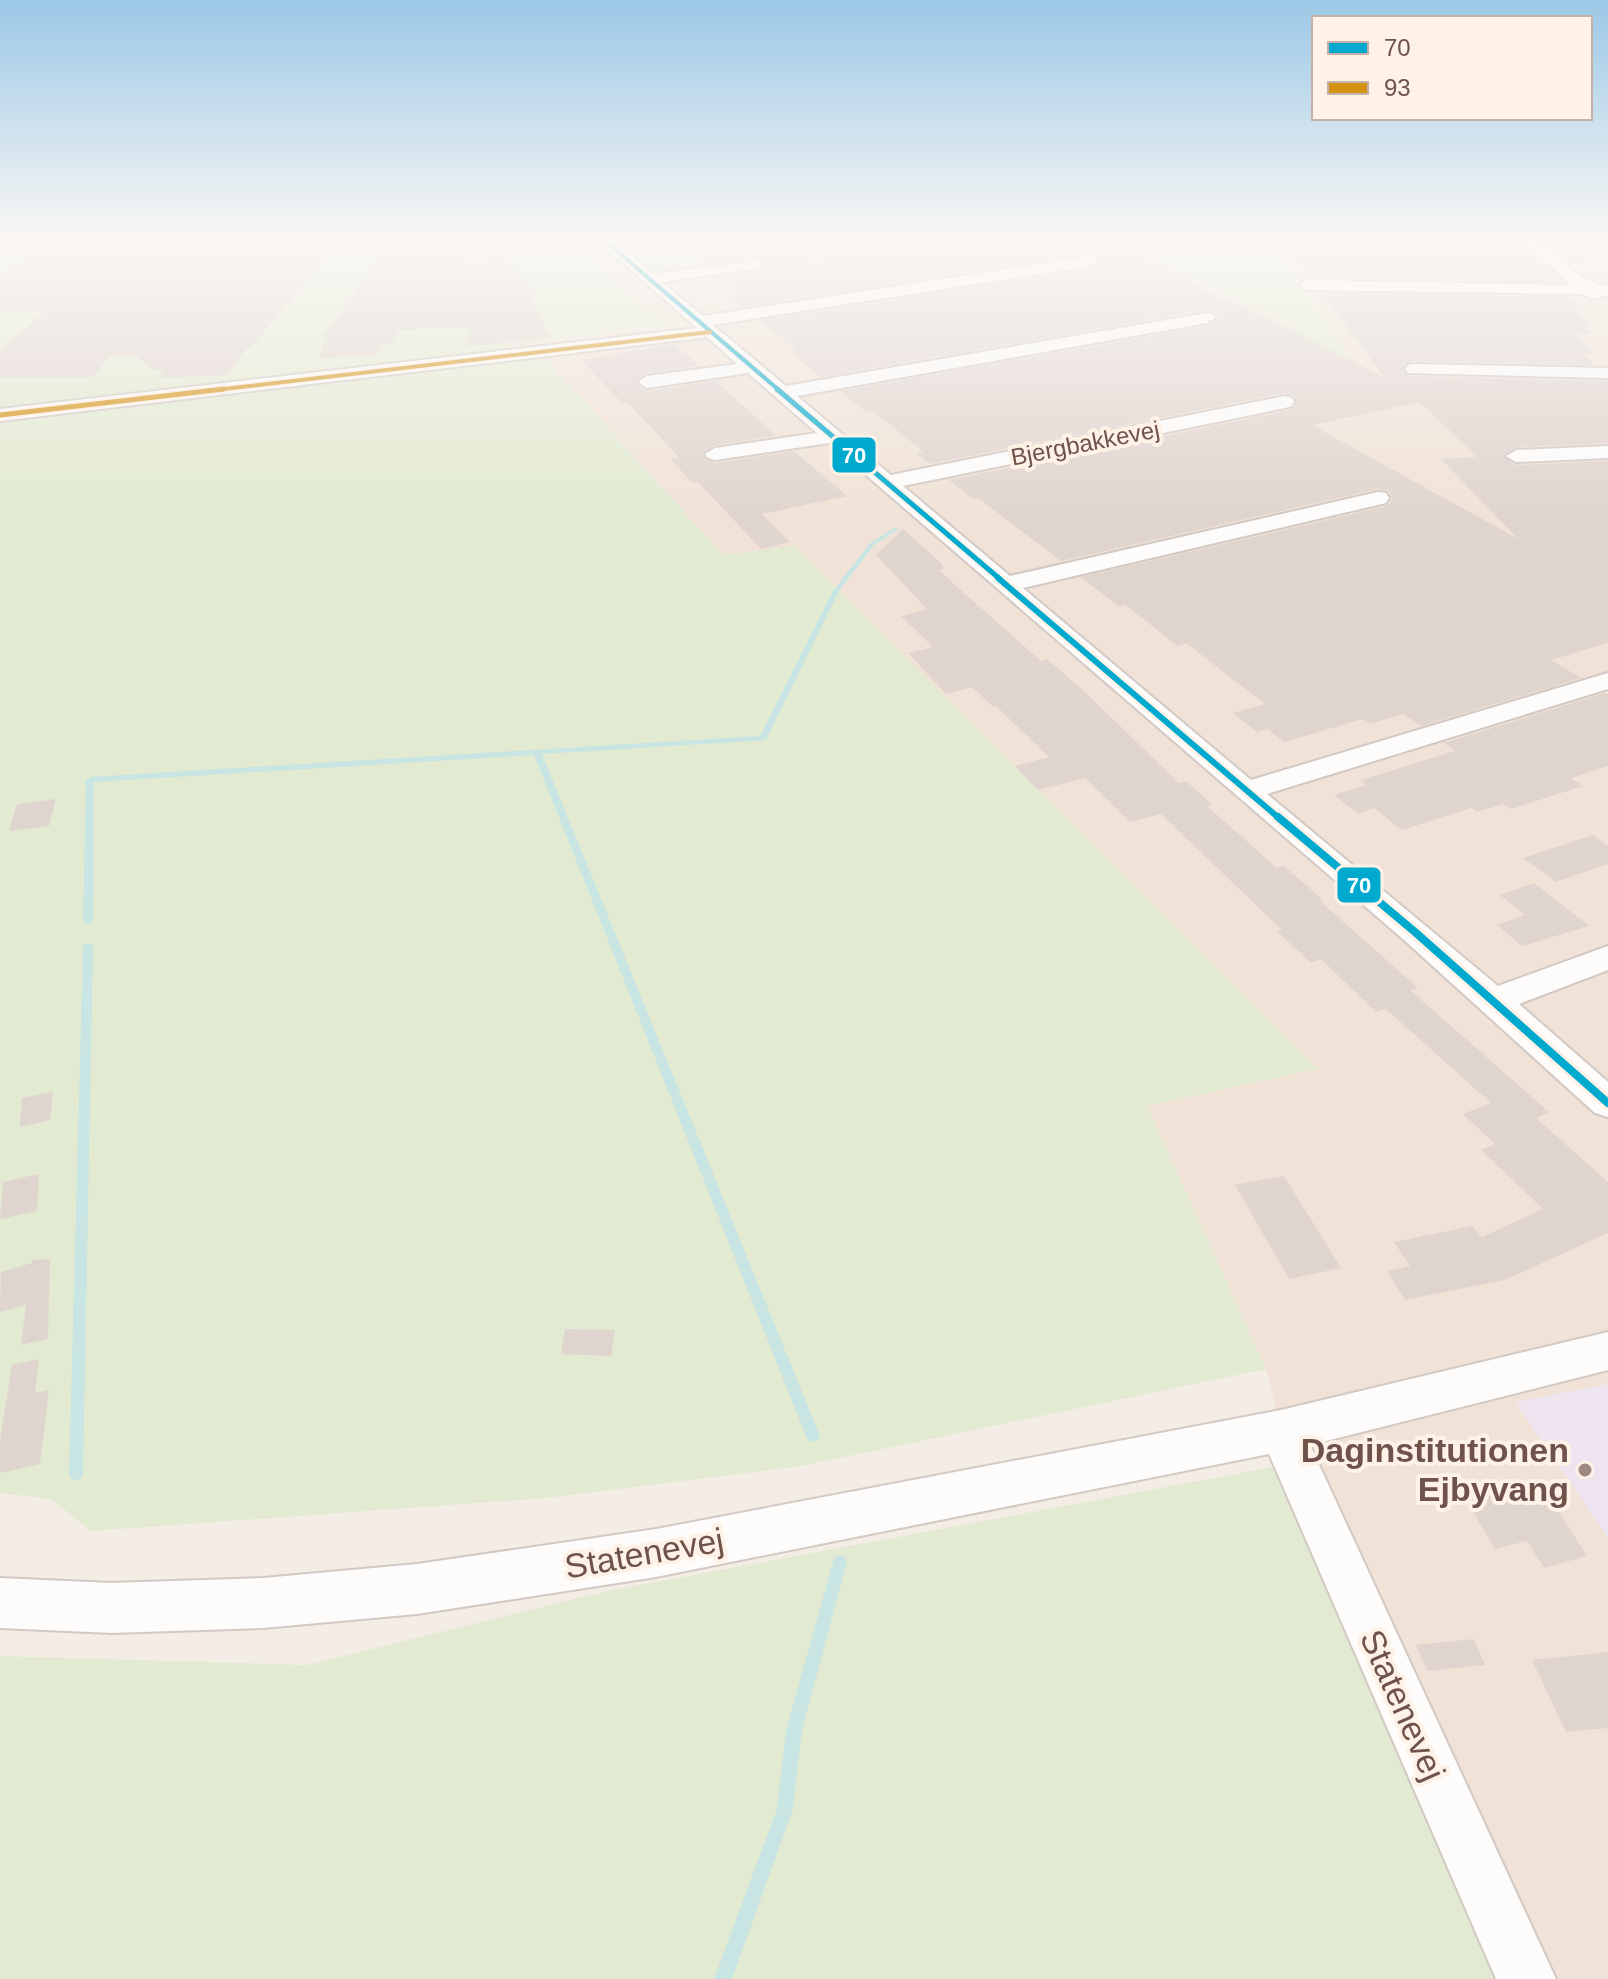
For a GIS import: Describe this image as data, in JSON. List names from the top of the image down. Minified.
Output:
{"streets":{"street":["Bjergbakkevej","Statenevej"]},"places":["Daginstitutionen Ejbyvang"],"lines":["transit line 70","transit line 93"],"legend":["70","93"]}
